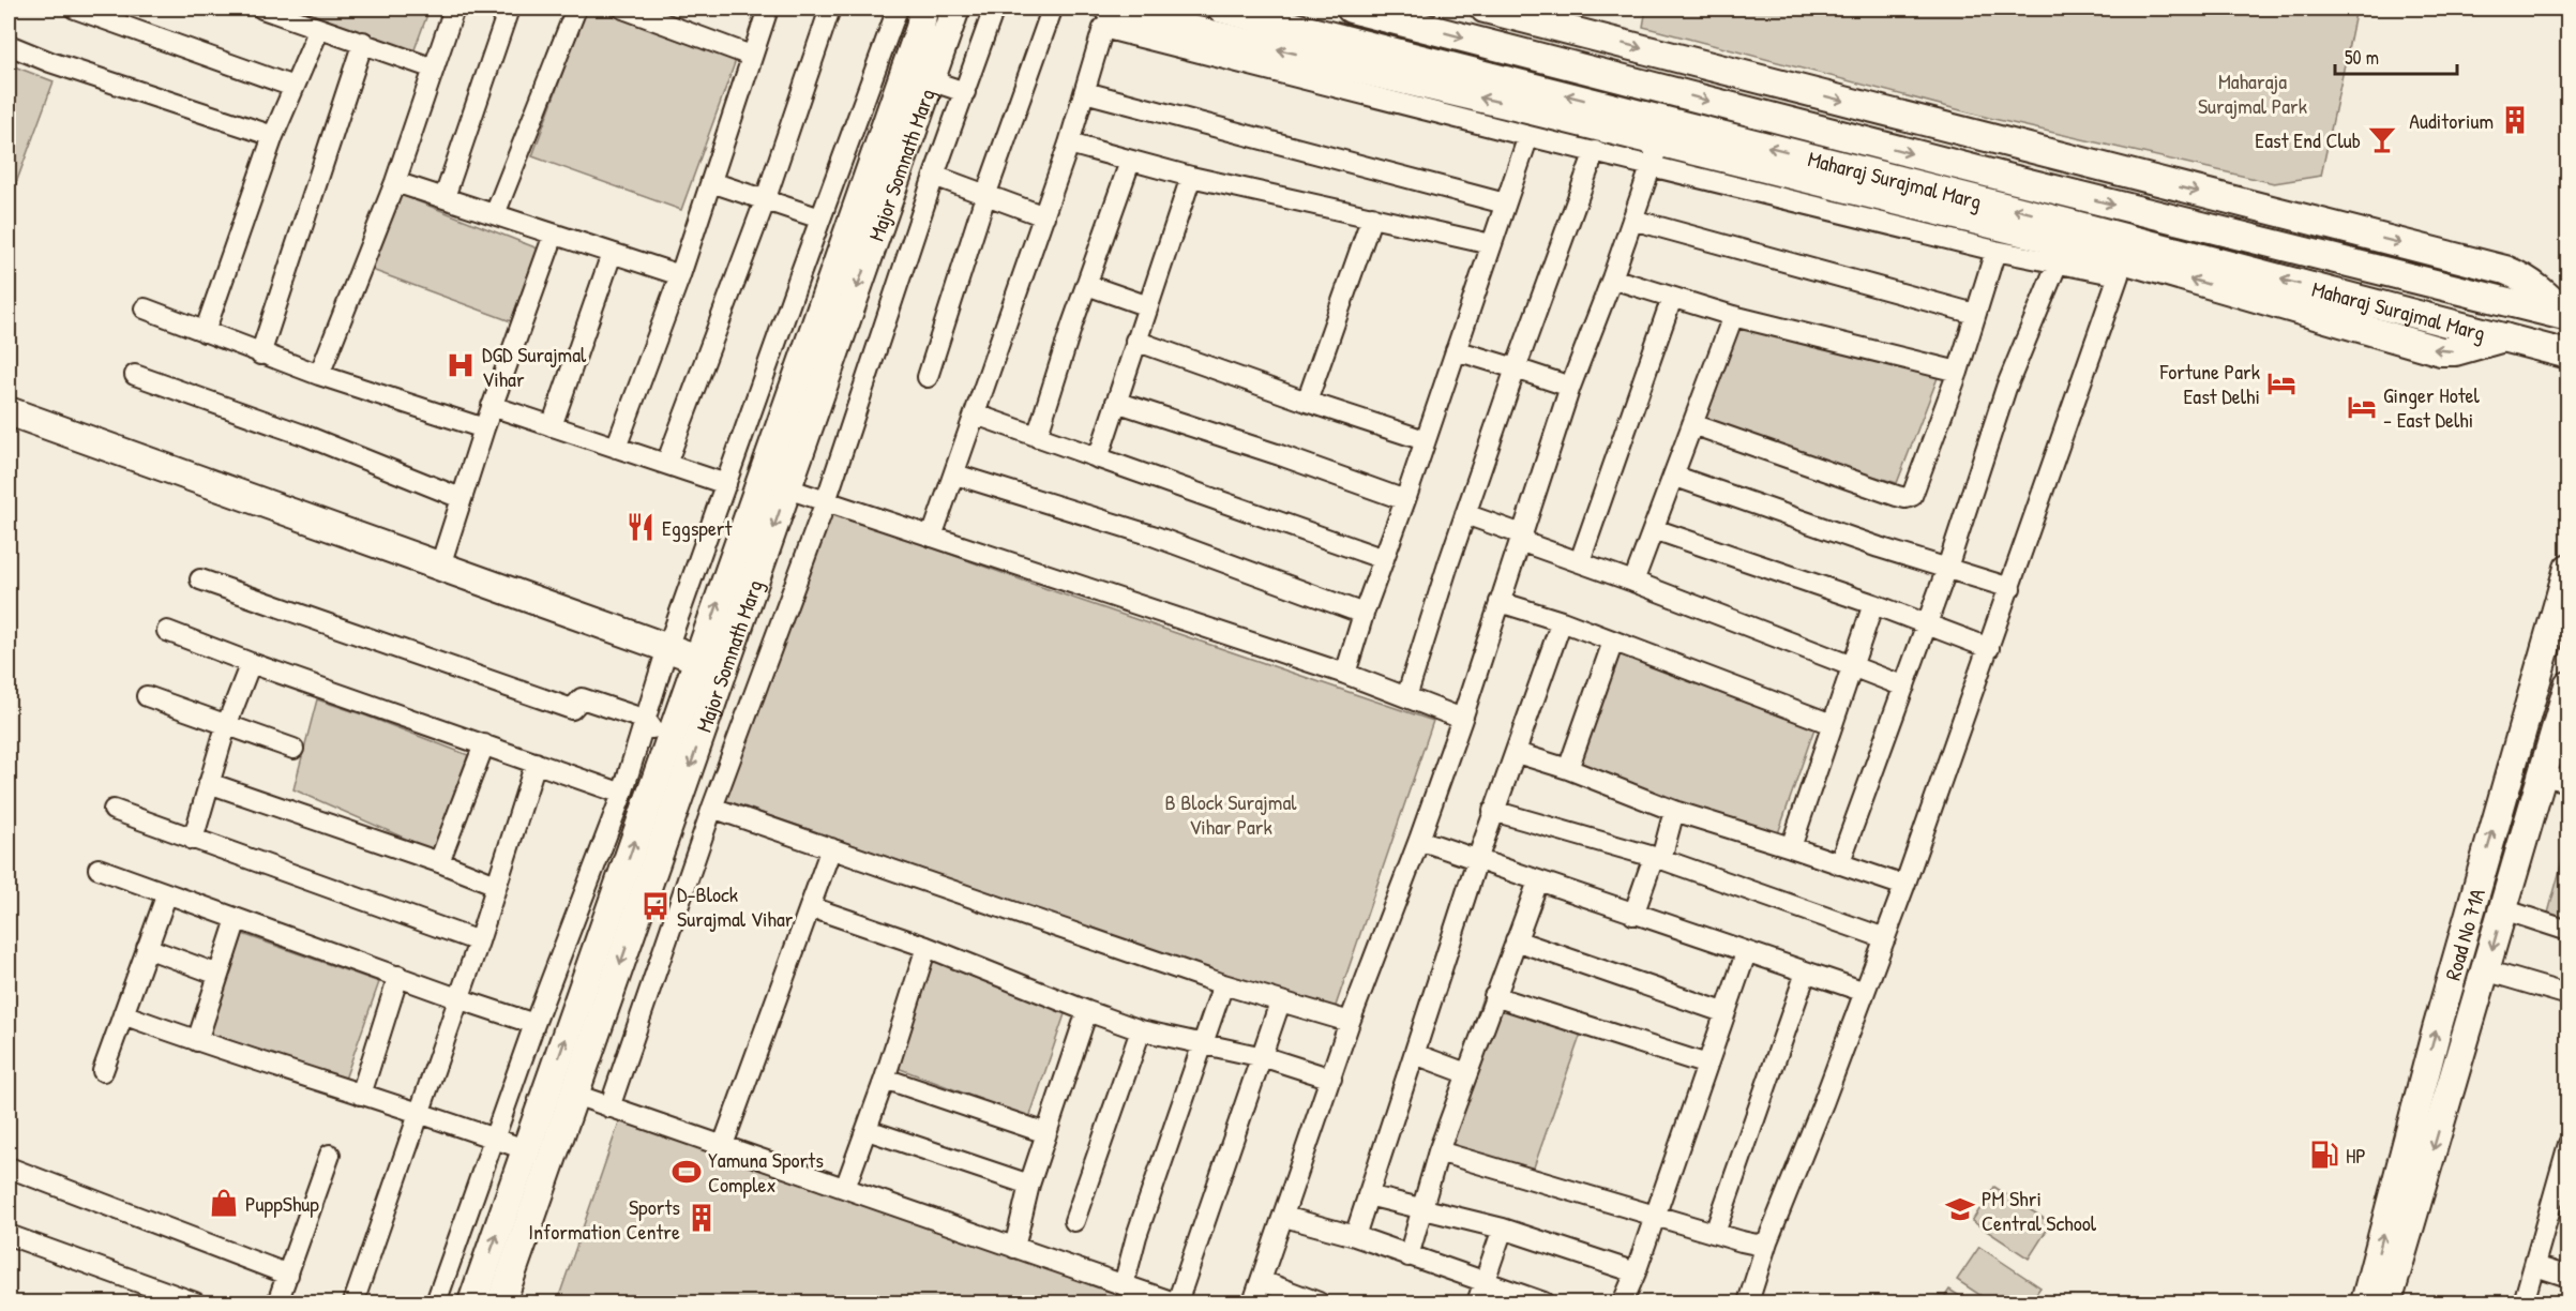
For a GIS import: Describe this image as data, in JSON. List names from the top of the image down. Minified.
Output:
{"streets":{"street":["Major Somnath Marg","Maharaj Surajmal Marg","Road No 71A"]},"parks":["Maharaja Surajmal Park","B Block Surajmal Vihar Park"],"places":{"building":["Auditorium","Sports Information Centre"],"bar":["East End Club"],"hospital":["DGD Surajmal Vihar"],"hotel":["Fortune Park East Delhi","Ginger Hotel - East Delhi"],"restaurant":["Eggspert"],"bus stop":["D-Block Surajmal Vihar"],"fuel station":["HP"],"sports":["Yamuna Sports Complex"],"shop":["PuppShup"],"school or university":["PM Shri Central School"]},"scale_bar":"50 m"}
